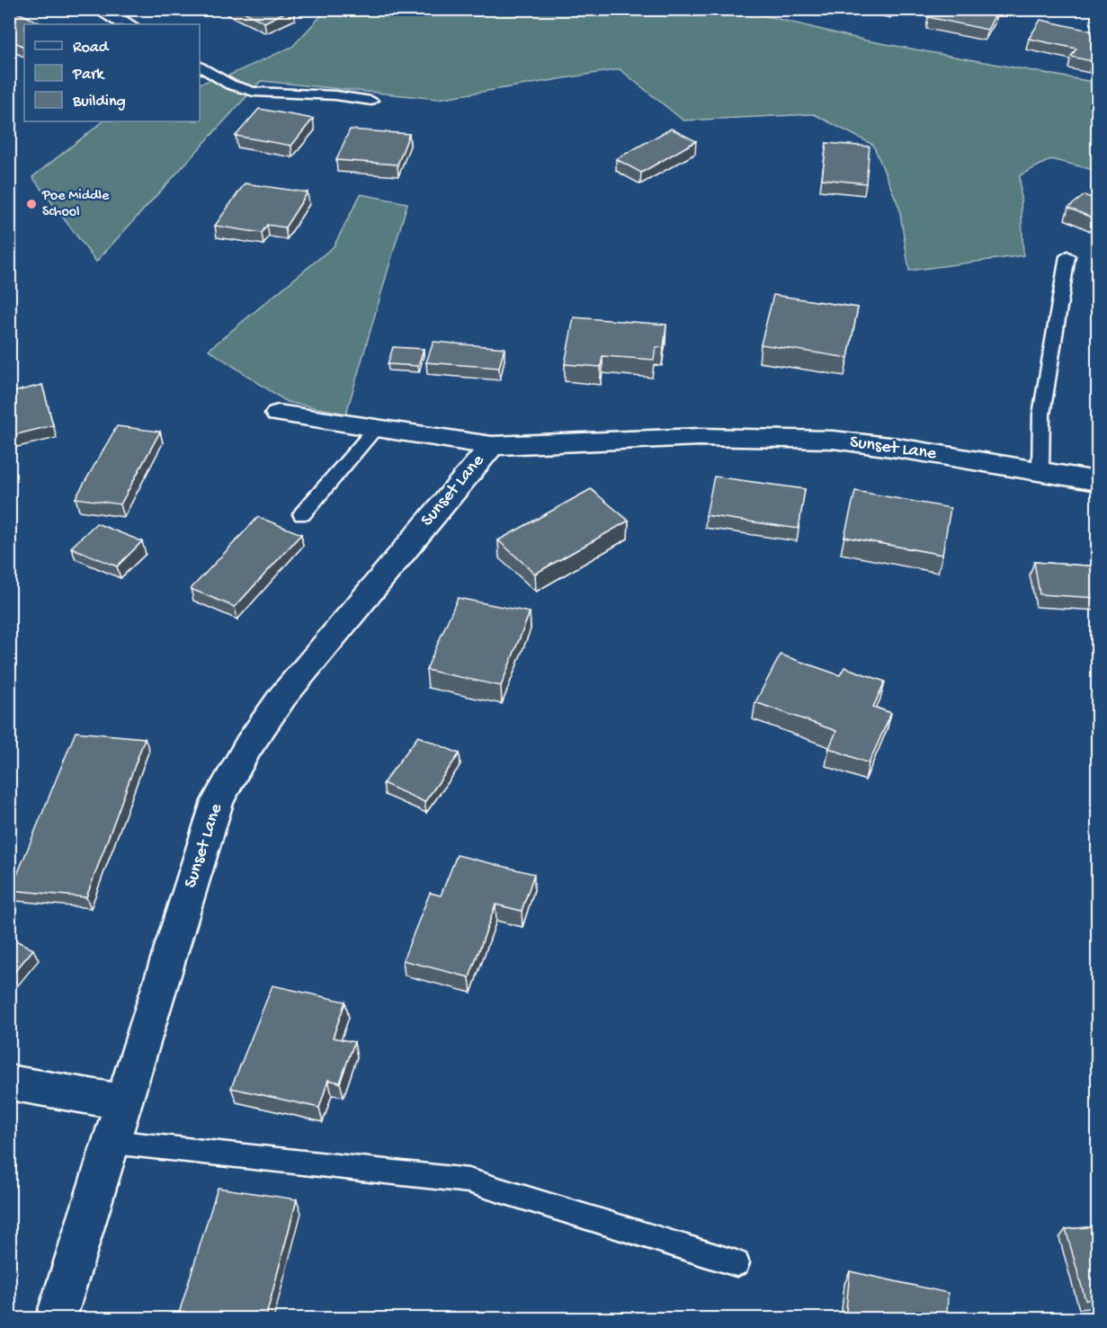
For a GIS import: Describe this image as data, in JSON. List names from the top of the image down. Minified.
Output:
{"streets":{"street":["Sunset Lane"]},"places":["Poe Middle School"],"legend":["Road","Park","Building"]}
